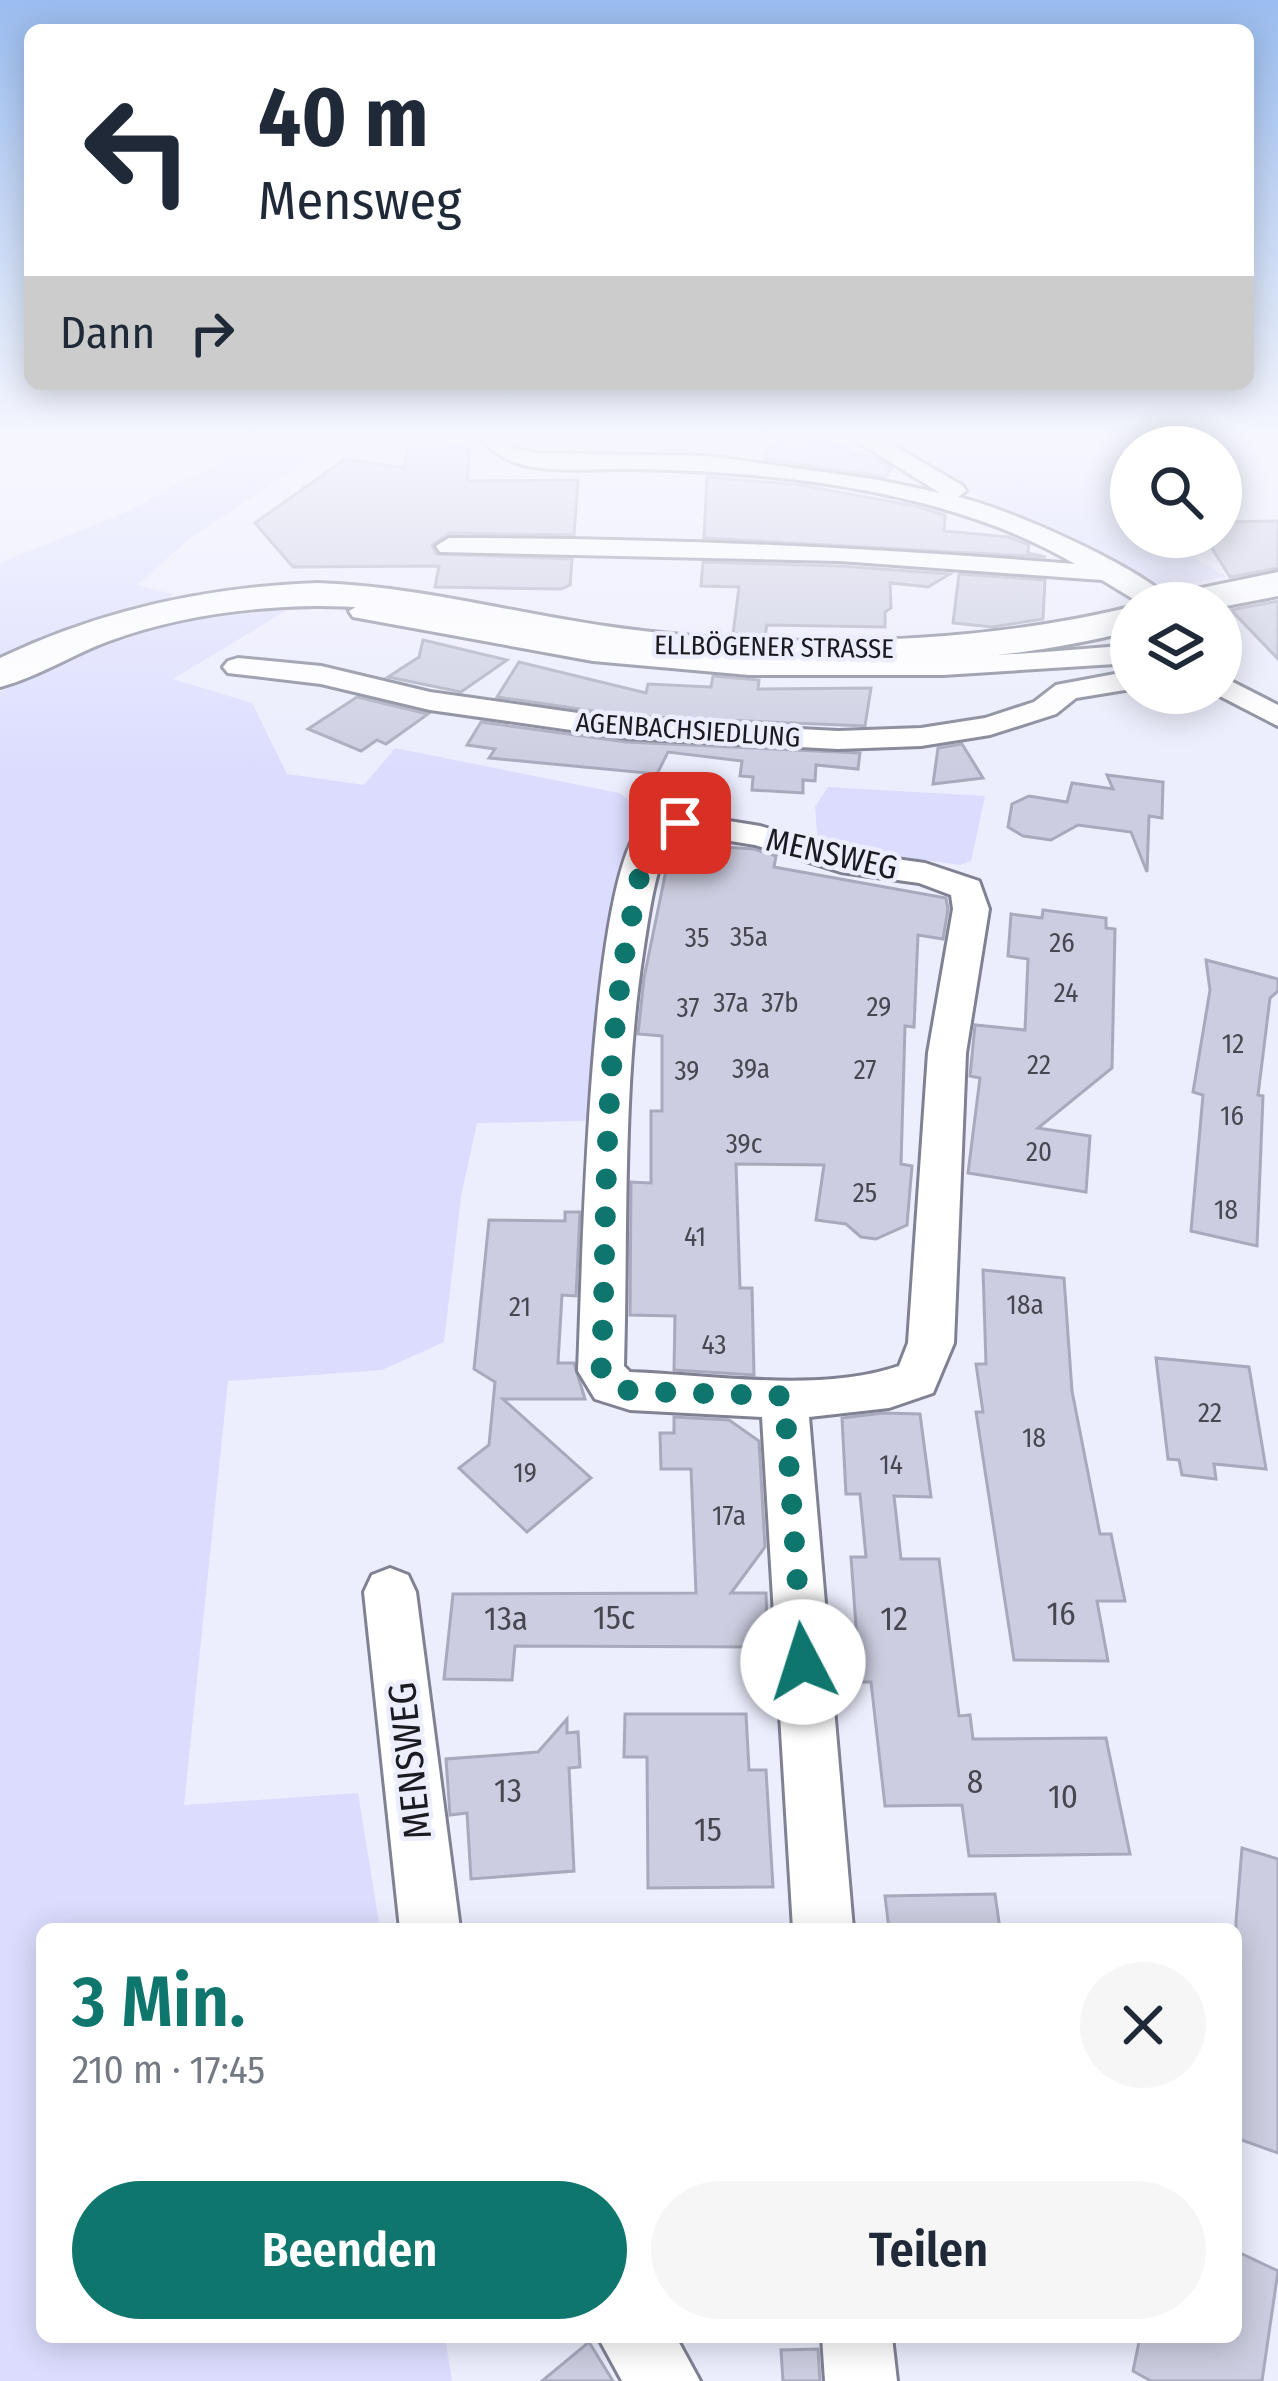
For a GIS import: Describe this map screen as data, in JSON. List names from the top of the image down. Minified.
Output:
{"streets":{"main road":["ELLBÖGENER STRASSE"],"street":["AGENBACHSIEDLUNG","MENSWEG"]},"house_numbers":["35a","35","26","24","37a","37b","29","37","12","22","39a","27","39","16","39c","20","25","18","41","18a","21","43","22","18","14","19","17a","16","15c","13a","12","8","13","10","15"],"page":{"turn":["40 m","Mensweg"],"then":"Dann","heading":["3 Min.","210 m · 17:45"],"buttons":["Beenden","Teilen"]}}
